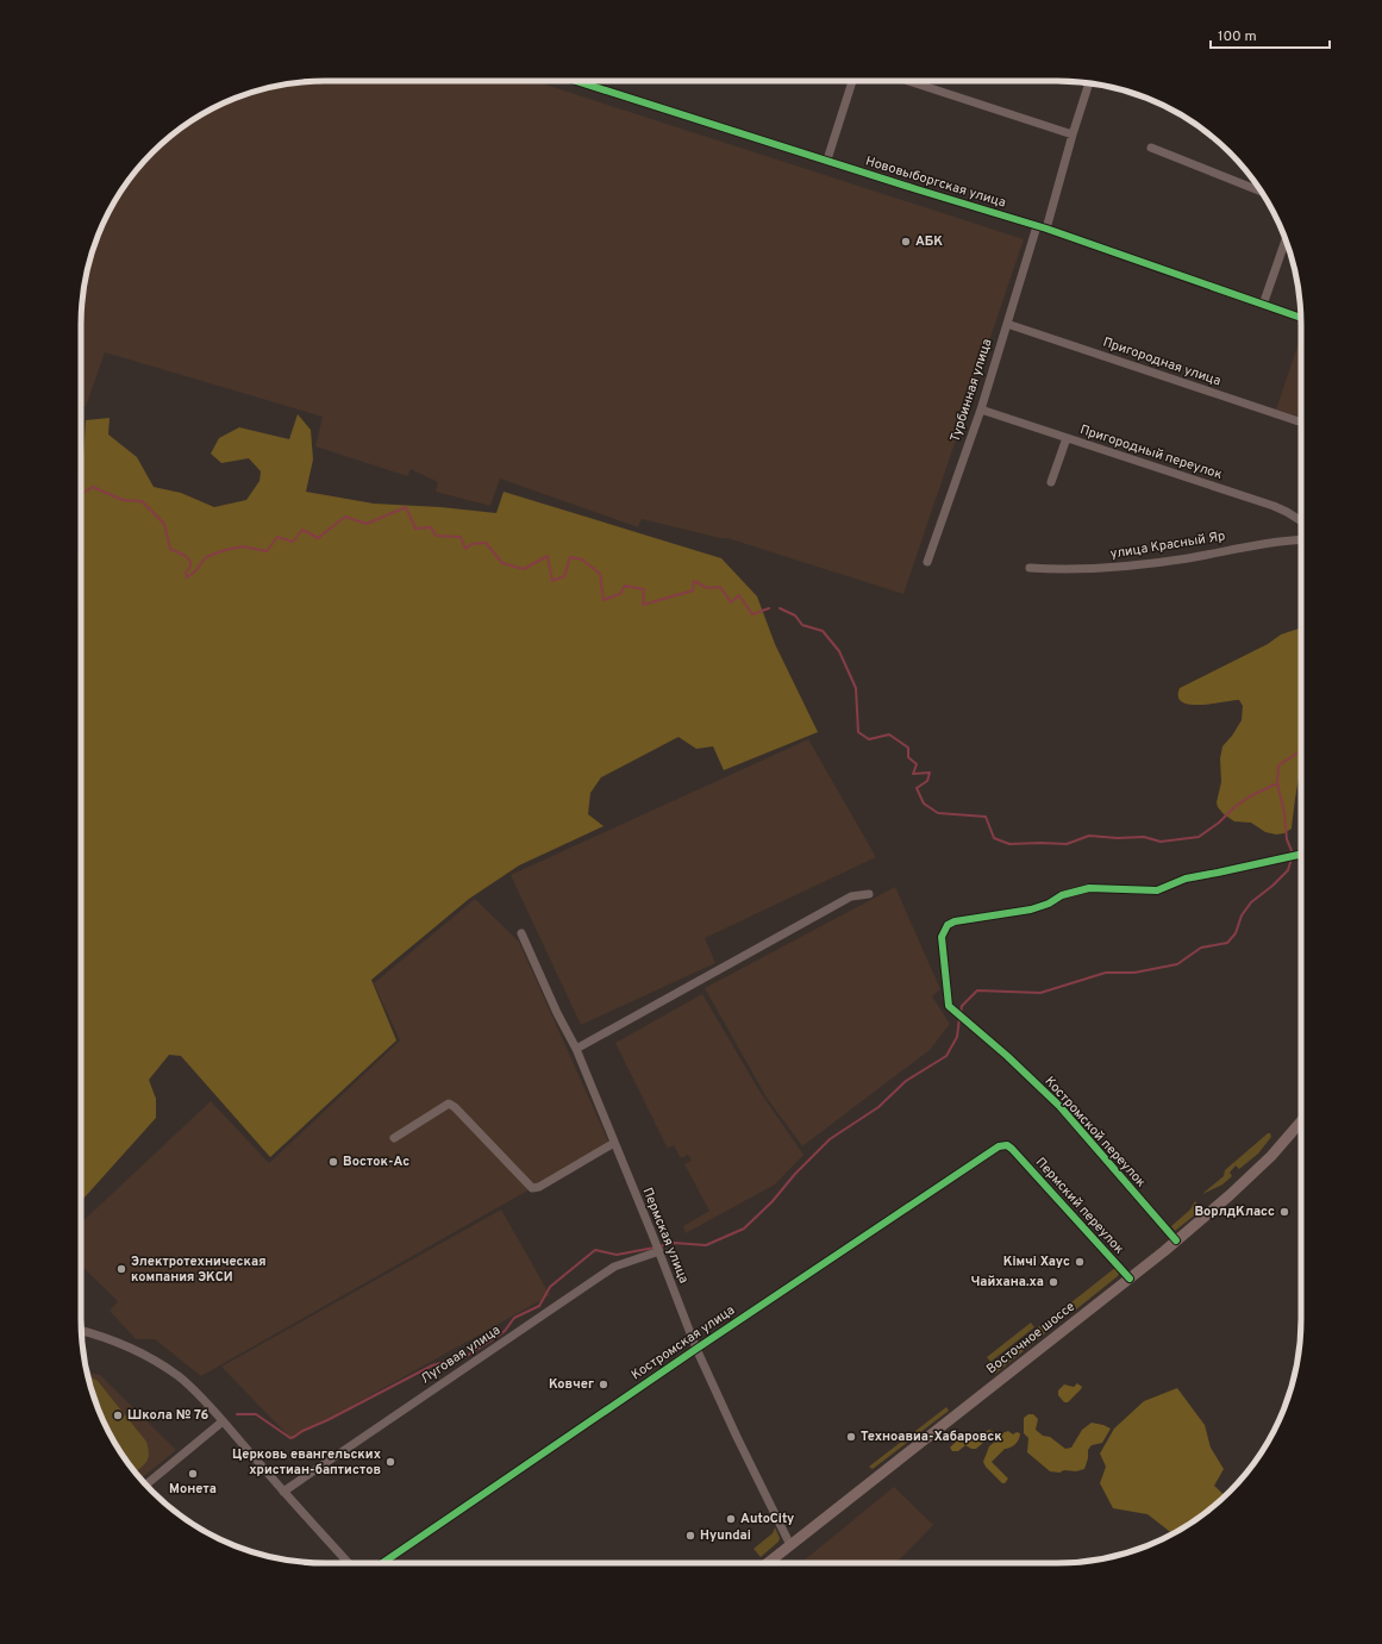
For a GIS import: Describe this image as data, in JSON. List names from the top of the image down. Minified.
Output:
{"streets":{"main road":["Восточное шоссе"],"street":["Нововыборгская улица","Пригородная улица","Турбинная улица","Пригородный переулок","улица Красный Яр","Костромской переулок","Пермский переулок","Пермская улица","Костромская улица","Луговая улица"]},"crossings":[["Нововыборгская улица","Турбинная улица"],["Пригородная улица","Турбинная улица"],["Турбинная улица","Пригородный переулок"],["Костромской переулок","Восточное шоссе"],["Пермский переулок","Восточное шоссе"],["Пермский переулок","Костромская улица"],["Пермская улица","Восточное шоссе"],["Пермская улица","Костромская улица"],["Пермская улица","Луговая улица"]],"places":["АБК","Восток-Ас","ВорлдКласс","Кiмчi Хаус","Электротехническая компания ЭКСИ","Чайхана.ха","Ковчег","Школа № 76","Техноавиа-Хабаровск","Церковь евангельских христиан-баптистов","Монета","AutoCity","Hyundai"],"scale_bar":"100 m"}
